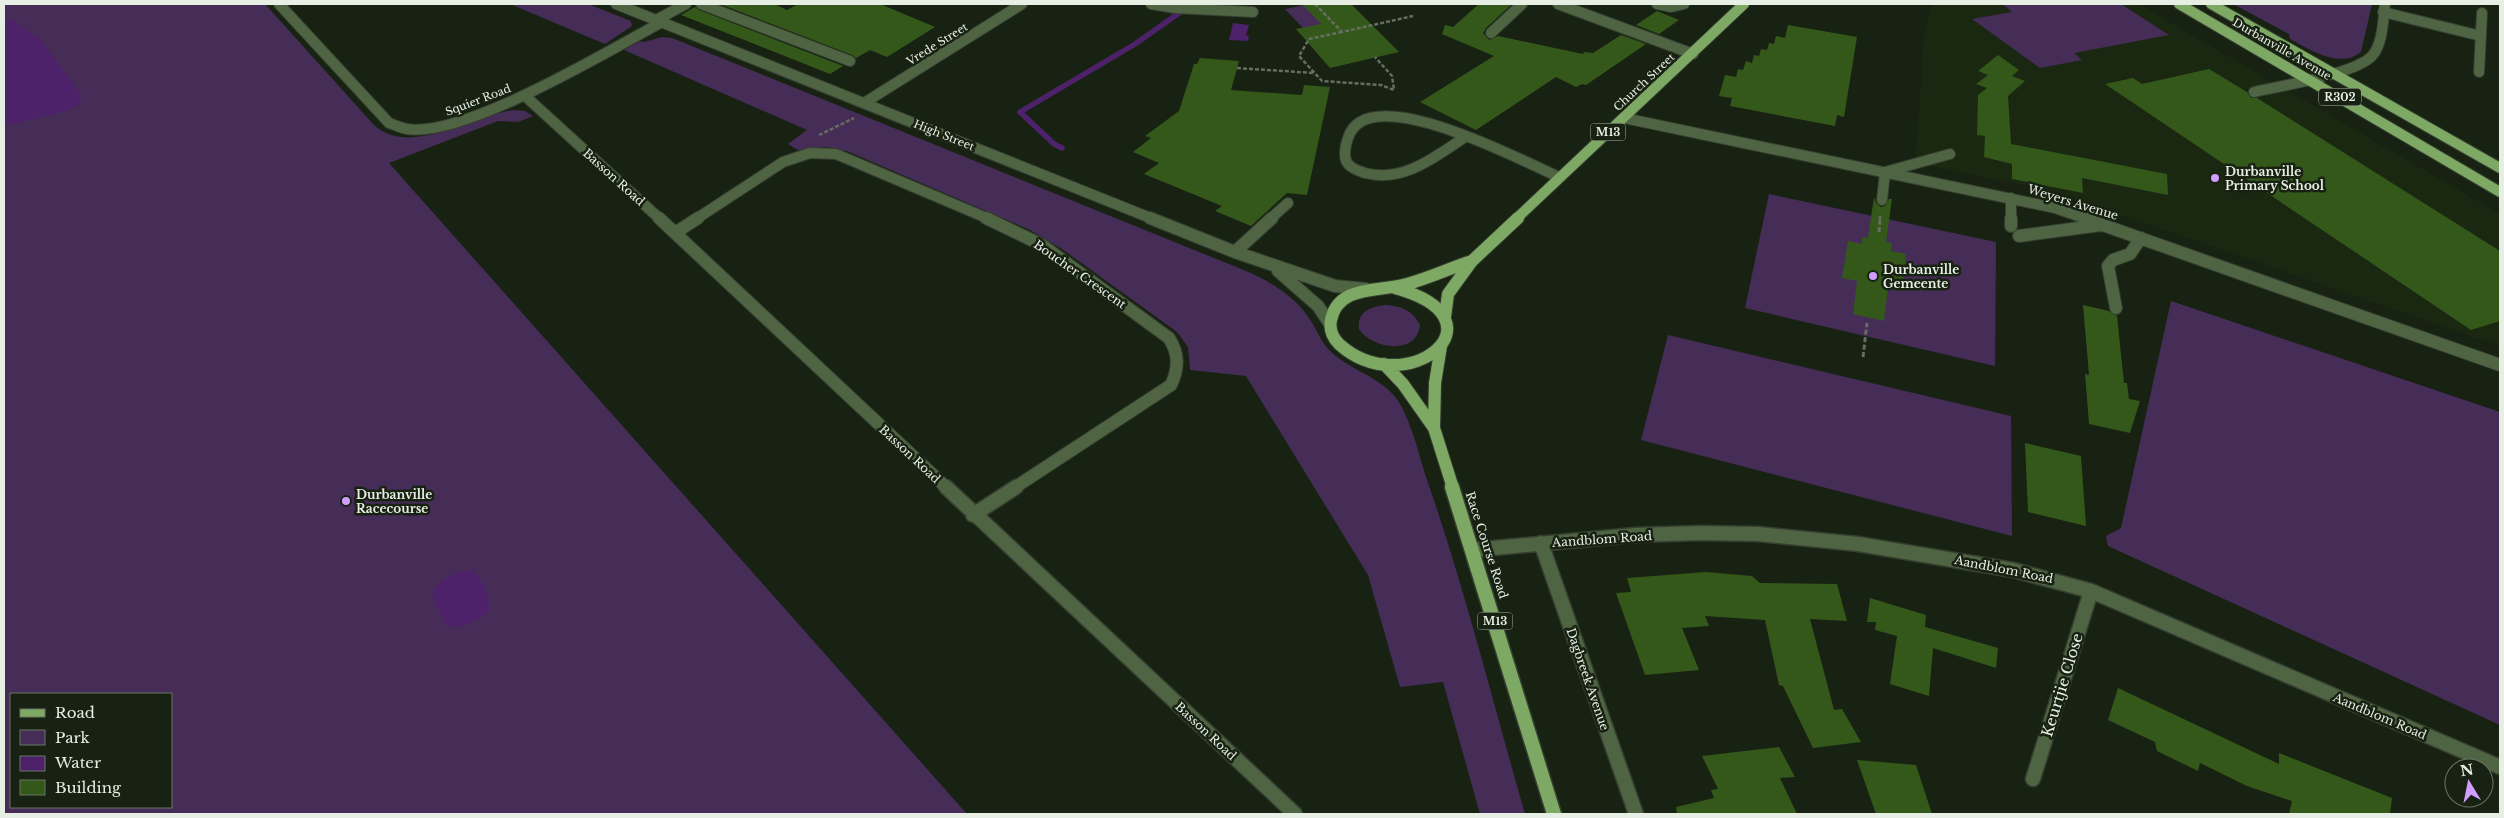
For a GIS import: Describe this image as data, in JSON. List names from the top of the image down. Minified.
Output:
{"streets":{"main road":["Durbanville Avenue","Church Street","R302","M13","Race Course Road"],"street":["Vrede Street","Squier Road","High Street","Basson Road","Weyers Avenue","Boucher Crescent","Aandblom Road","Dagbreek Avenue","Keurtjie Close"]},"crossings":[["Vrede Street","High Street"],["Church Street","M13"],["Church Street","High Street"],["Church Street","Weyers Avenue"],["Church Street","Race Course Road"],["Squier Road","High Street"],["Squier Road","Basson Road"],["M13","High Street"],["M13","Race Course Road"],["High Street","Race Course Road"],["Basson Road","Boucher Crescent"],["Aandblom Road","Race Course Road"],["Aandblom Road","Dagbreek Avenue"],["Aandblom Road","Keurtjie Close"]],"places":["Durbanville Primary School","Durbanville Gemeente","Durbanville Racecourse"],"legend":["Road","Park","Water","Building"],"north":"top"}
